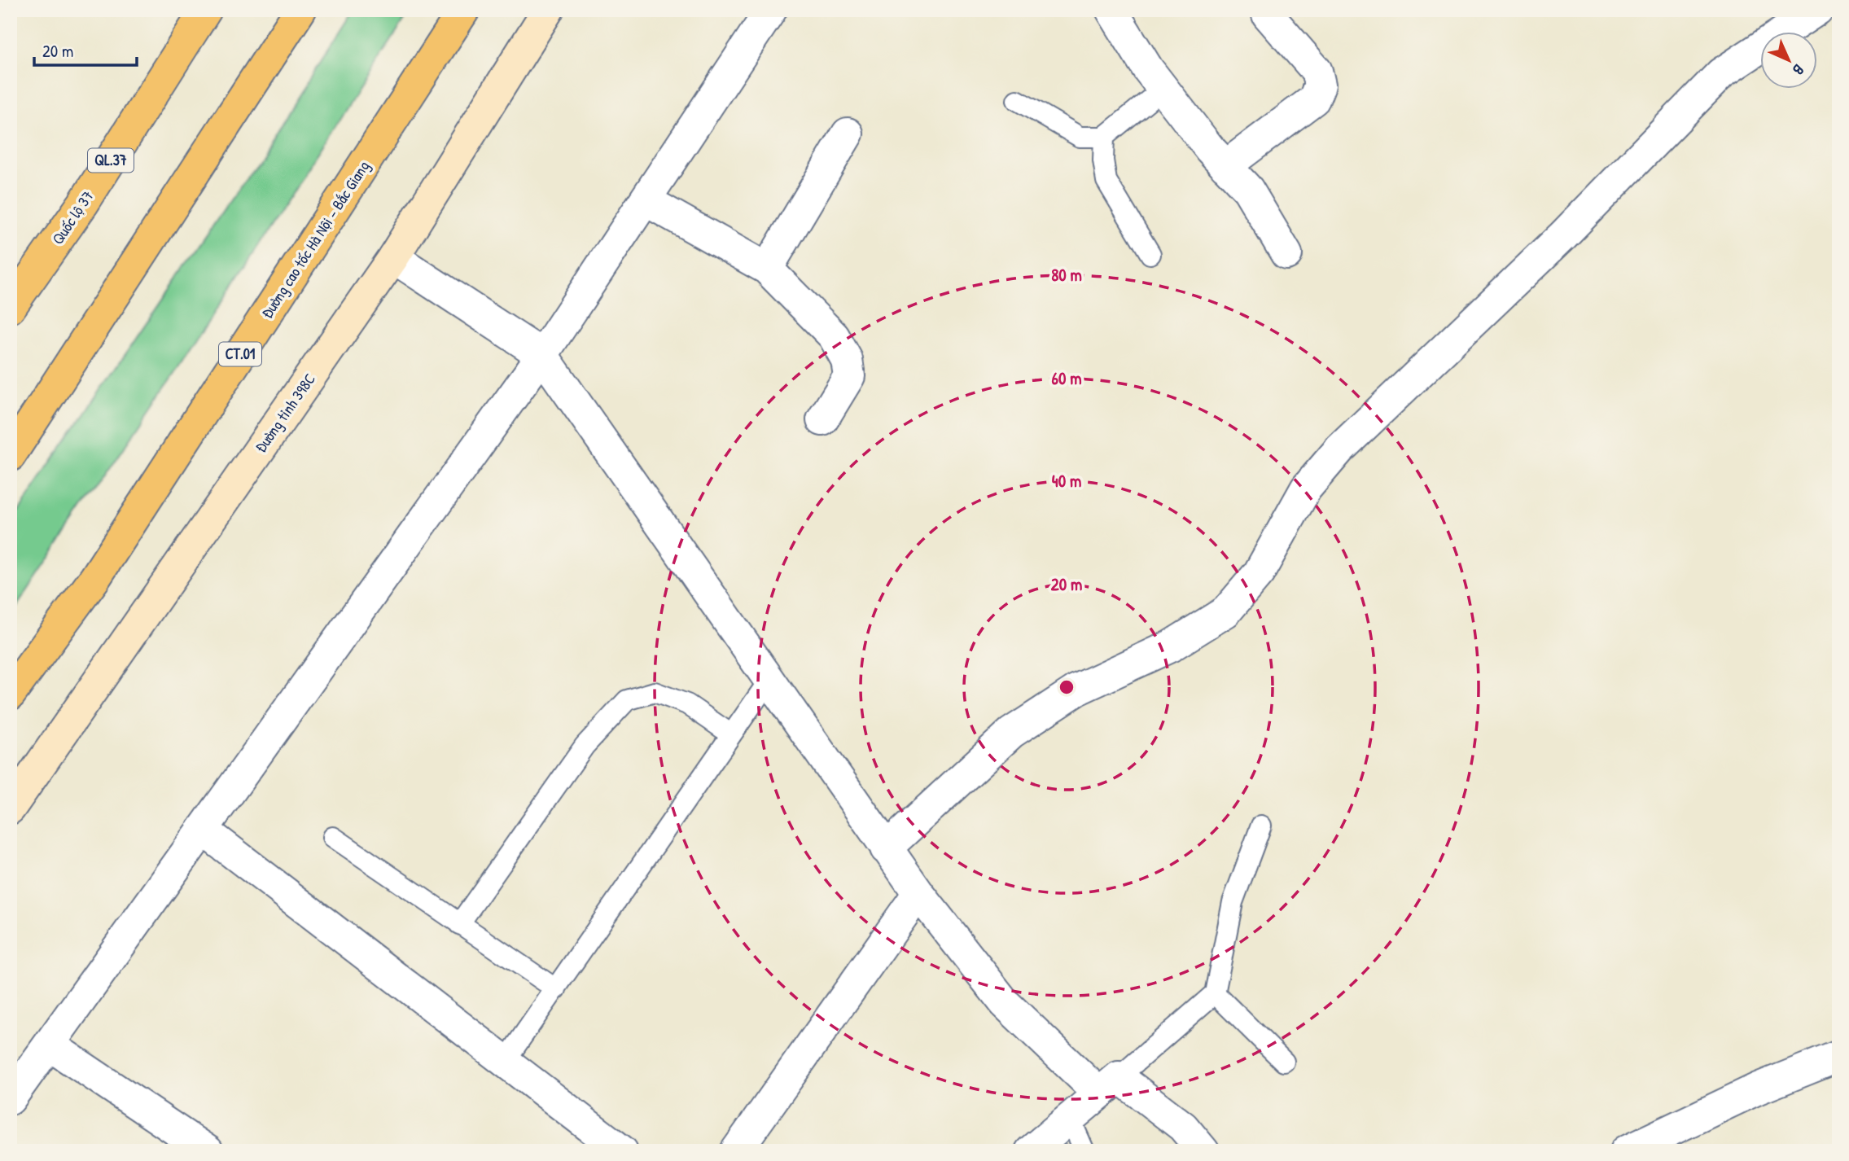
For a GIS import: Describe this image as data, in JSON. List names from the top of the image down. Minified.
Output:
{"streets":{"highway":["QL.37","Quốc lộ 37","Đường cao tốc Hà Nội - Bắc Giang","CT.01"],"main road":["Đường tỉnh 398C"]},"scale_bar":"20 m","north":"bottom right","rings":["80 m","60 m","40 m","20 m"]}
